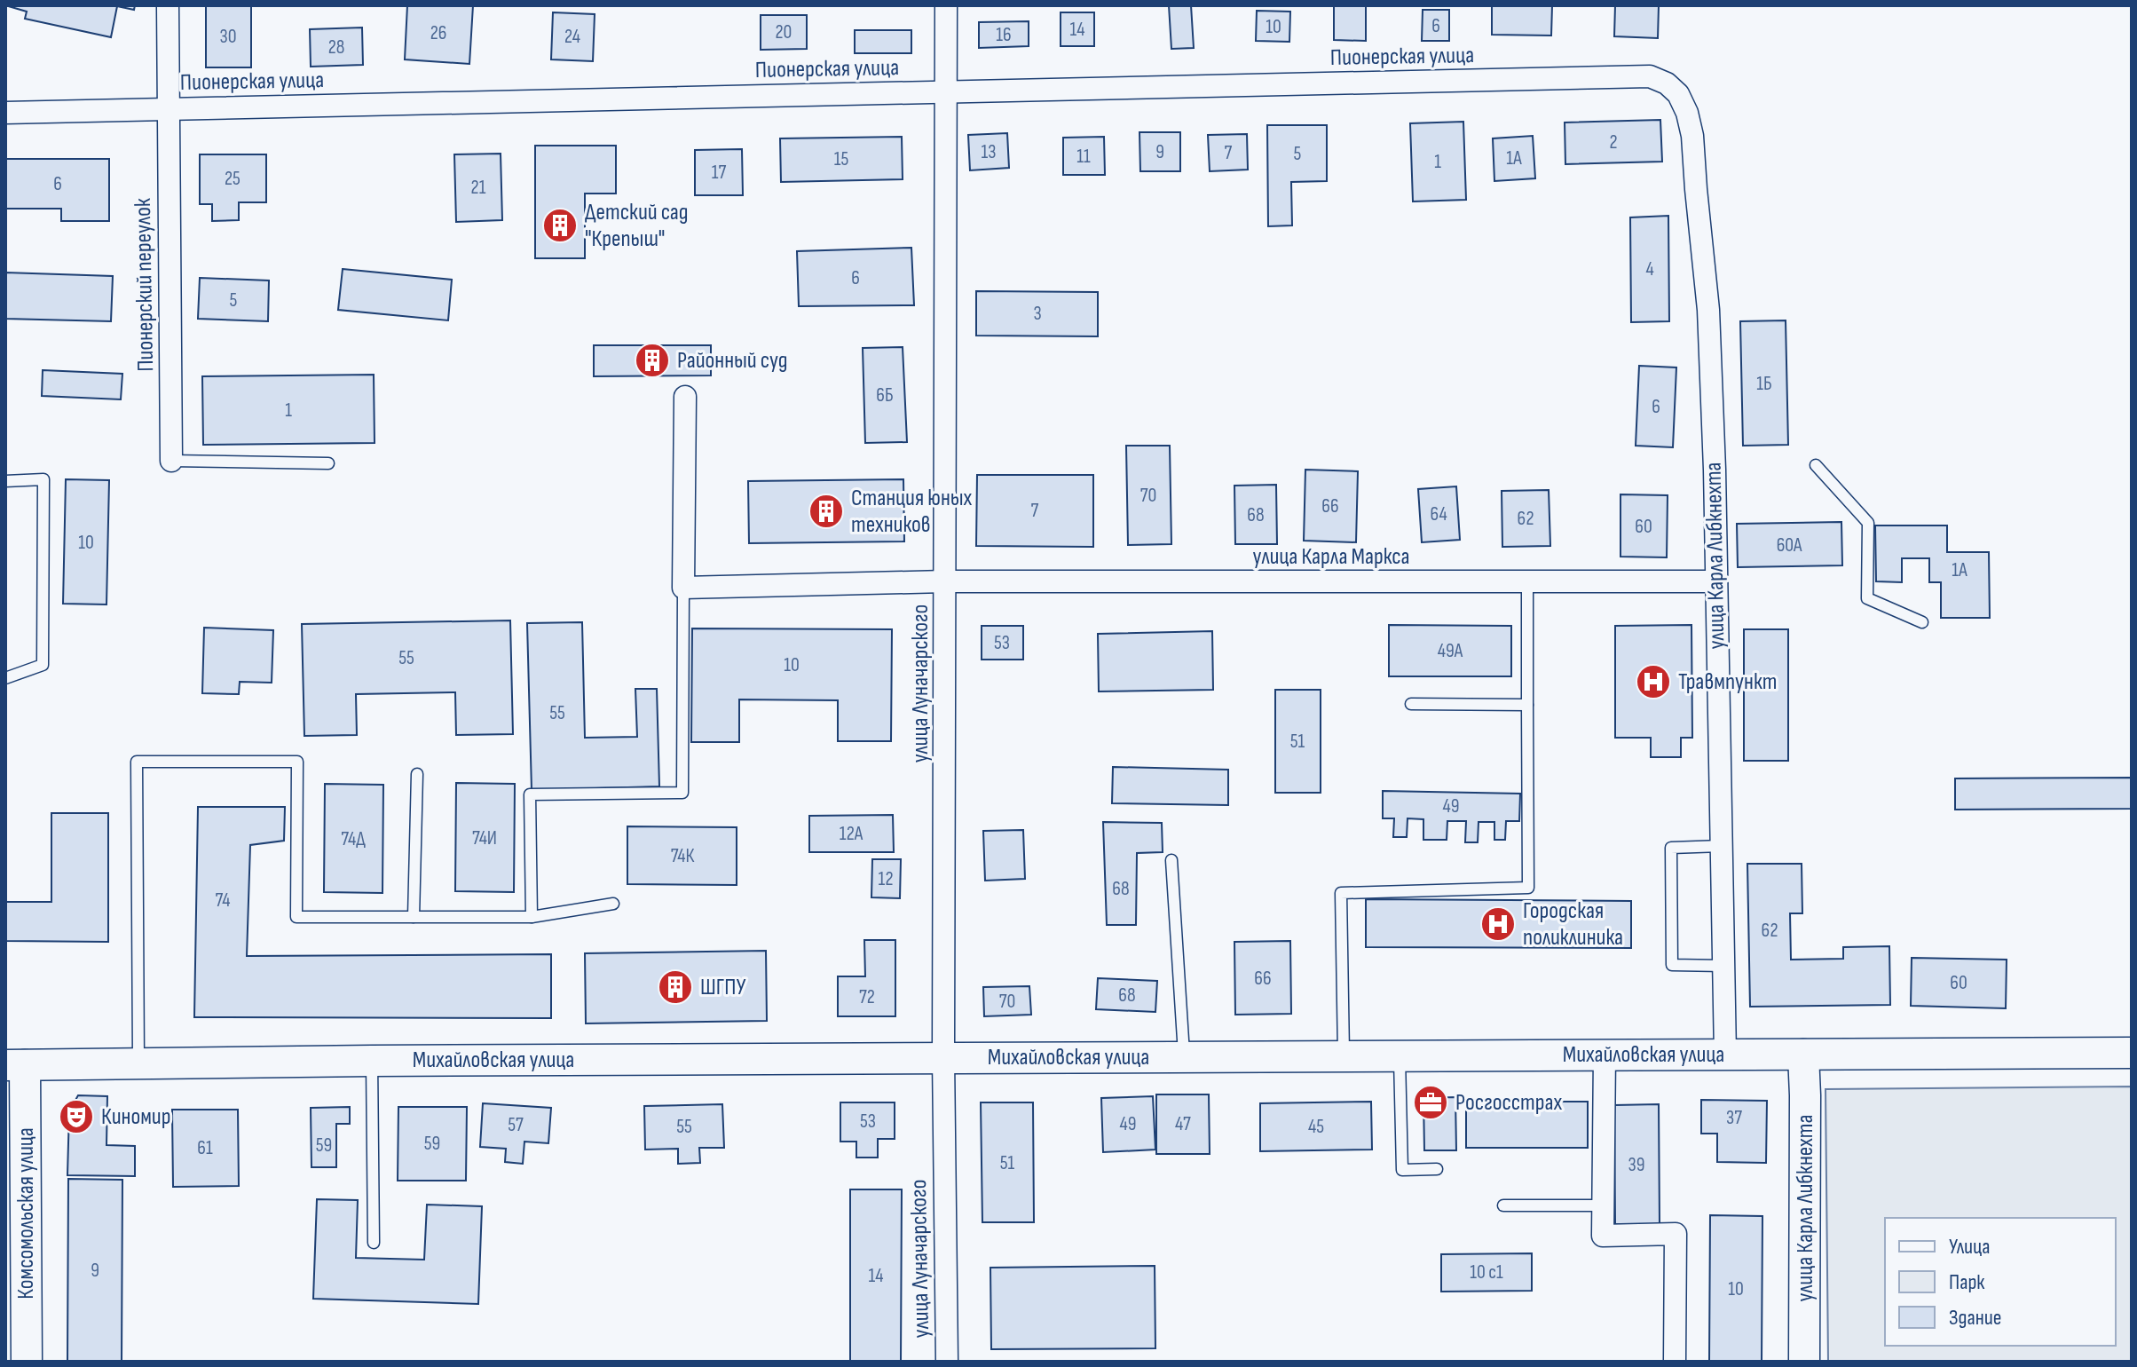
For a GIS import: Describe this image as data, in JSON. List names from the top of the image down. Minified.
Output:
{"streets":{"main road":["улица Карла Либкнехта","Михайловская улица","Комсомольская улица"],"street":["Пионерская улица","Пионерский переулок","улица Карла Маркса","улица Луначарского"]},"crossings":[["Пионерская улица","Пионерский переулок"],["Пионерская улица","улица Карла Либкнехта"],["Пионерская улица","улица Луначарского"],["улица Карла Либкнехта","улица Карла Маркса"],["улица Карла Либкнехта","Михайловская улица"],["улица Карла Маркса","улица Луначарского"],["улица Луначарского","Михайловская улица"],["Михайловская улица","Комсомольская улица"]],"places":{"building":["Детский сад \"Крепыш\"","Районный суд","Станция юных техников","ШГПУ"],"hospital":["Травмпункт","Городская поликлиника"],"office":["Росгосстрах"],"theatre":["Киномир"]},"house_numbers":["6","10","14","20","26","16","30","24","28","2","13","9","7","5","11","1А","15","1","17","25","6","21","4","6","5","3","1Б","6Б","6","1","70","66","7","64","68","62","60","10","60А","1А","53","49А","55","10","55","51","49","12А","74И","74Д","74К","12","68","74","62","66","60","68","72","70","37","53","49","47","57","55","45","59","59","61","51","39","9","10 с1","14","10"],"legend":["Улица","Парк","Здание"]}
